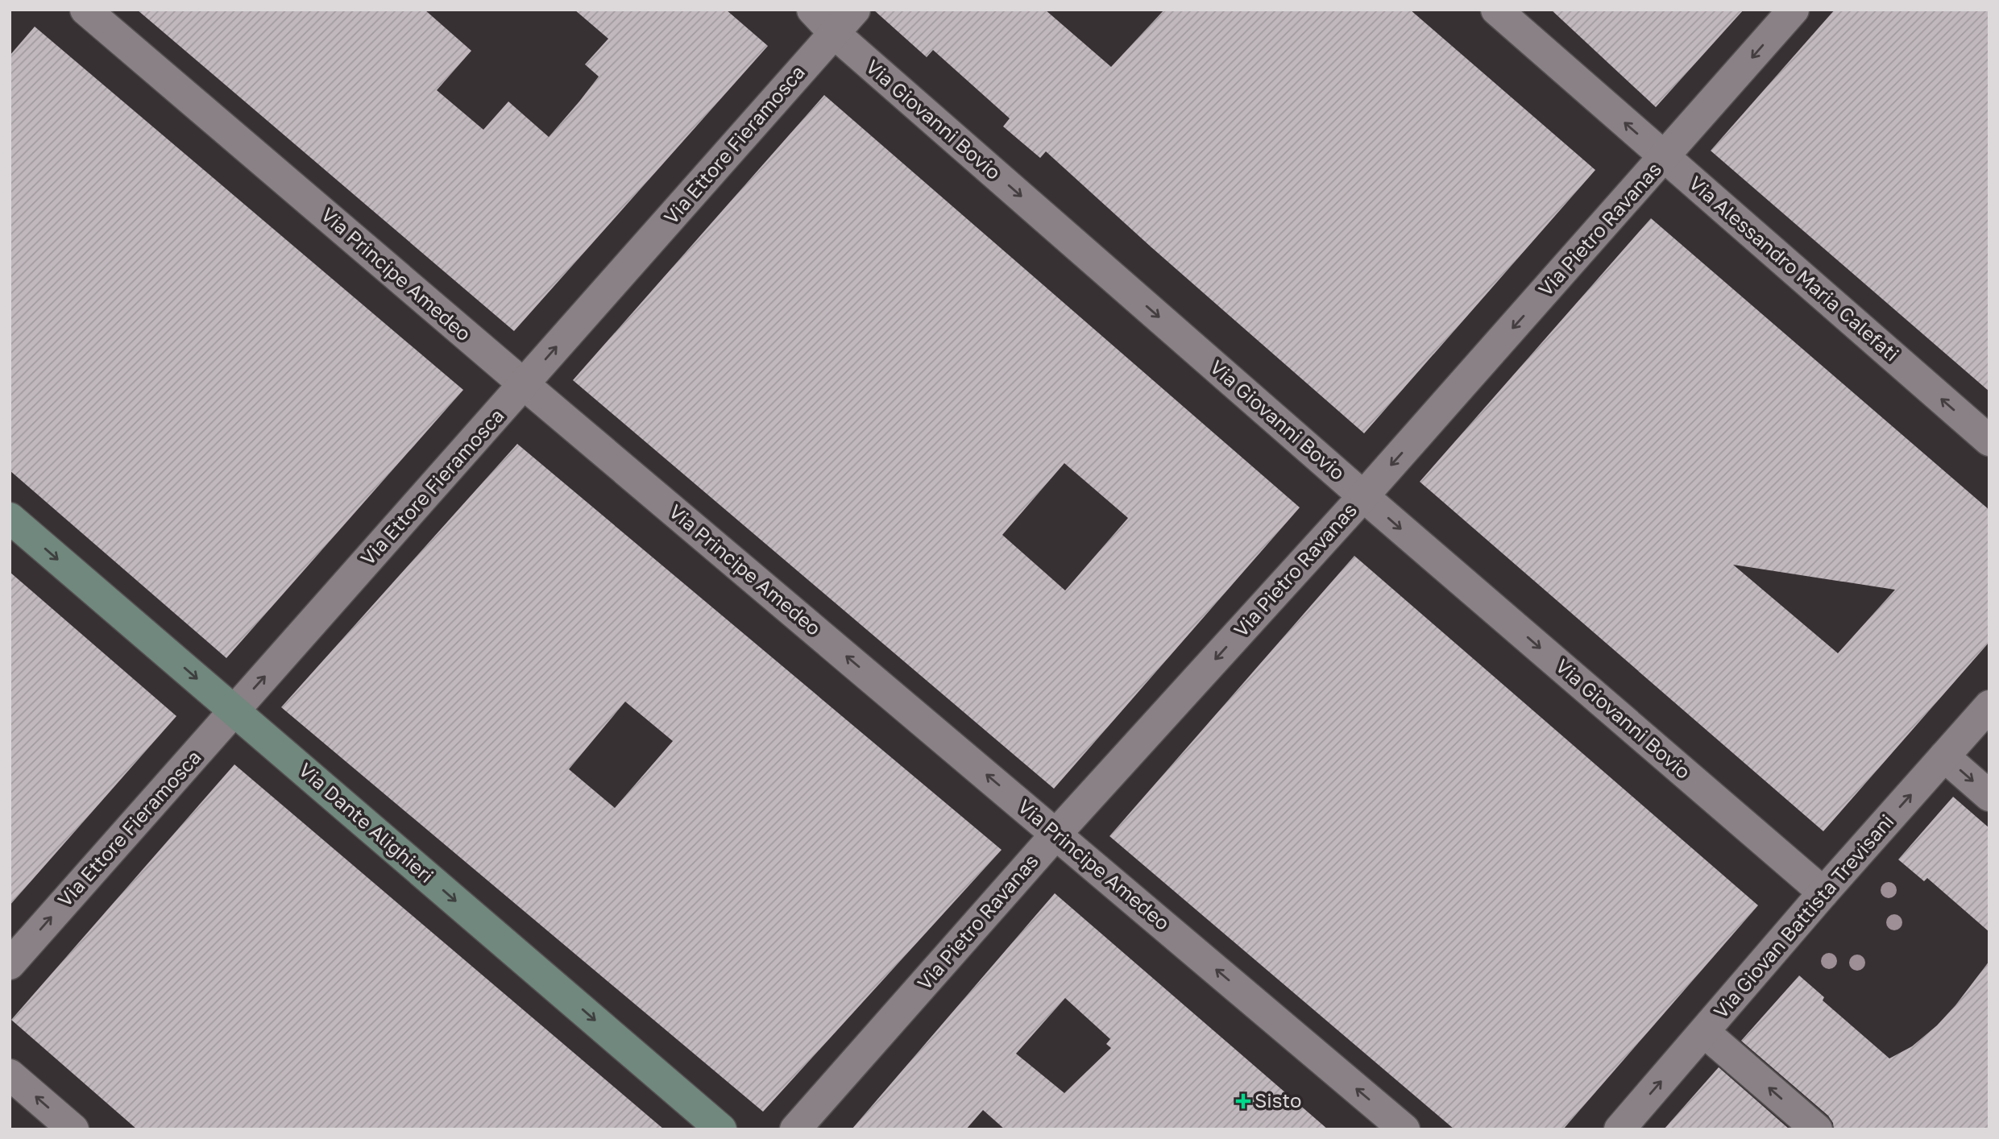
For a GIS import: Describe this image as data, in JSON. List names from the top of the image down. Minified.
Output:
{"streets":{"street":["Via Giovanni Bovio","Via Ettore Fieramosca","Via Pietro Ravanas","Via Alessandro Maria Calefati","Via Principe Amedeo","Via Dante Alighieri","Via Giovan Battista Trevisani"]},"crossings":[["Via Giovanni Bovio","Via Ettore Fieramosca"],["Via Giovanni Bovio","Via Pietro Ravanas"],["Via Giovanni Bovio","Via Giovan Battista Trevisani"],["Via Ettore Fieramosca","Via Principe Amedeo"],["Via Ettore Fieramosca","Via Dante Alighieri"],["Via Pietro Ravanas","Via Alessandro Maria Calefati"],["Via Pietro Ravanas","Via Principe Amedeo"]],"one_way":["Via Giovanni Bovio","Via Ettore Fieramosca","Via Pietro Ravanas","Via Alessandro Maria Calefati","Via Principe Amedeo","Via Dante Alighieri","Via Giovan Battista Trevisani"],"places":{"health":["Sisto"]}}
